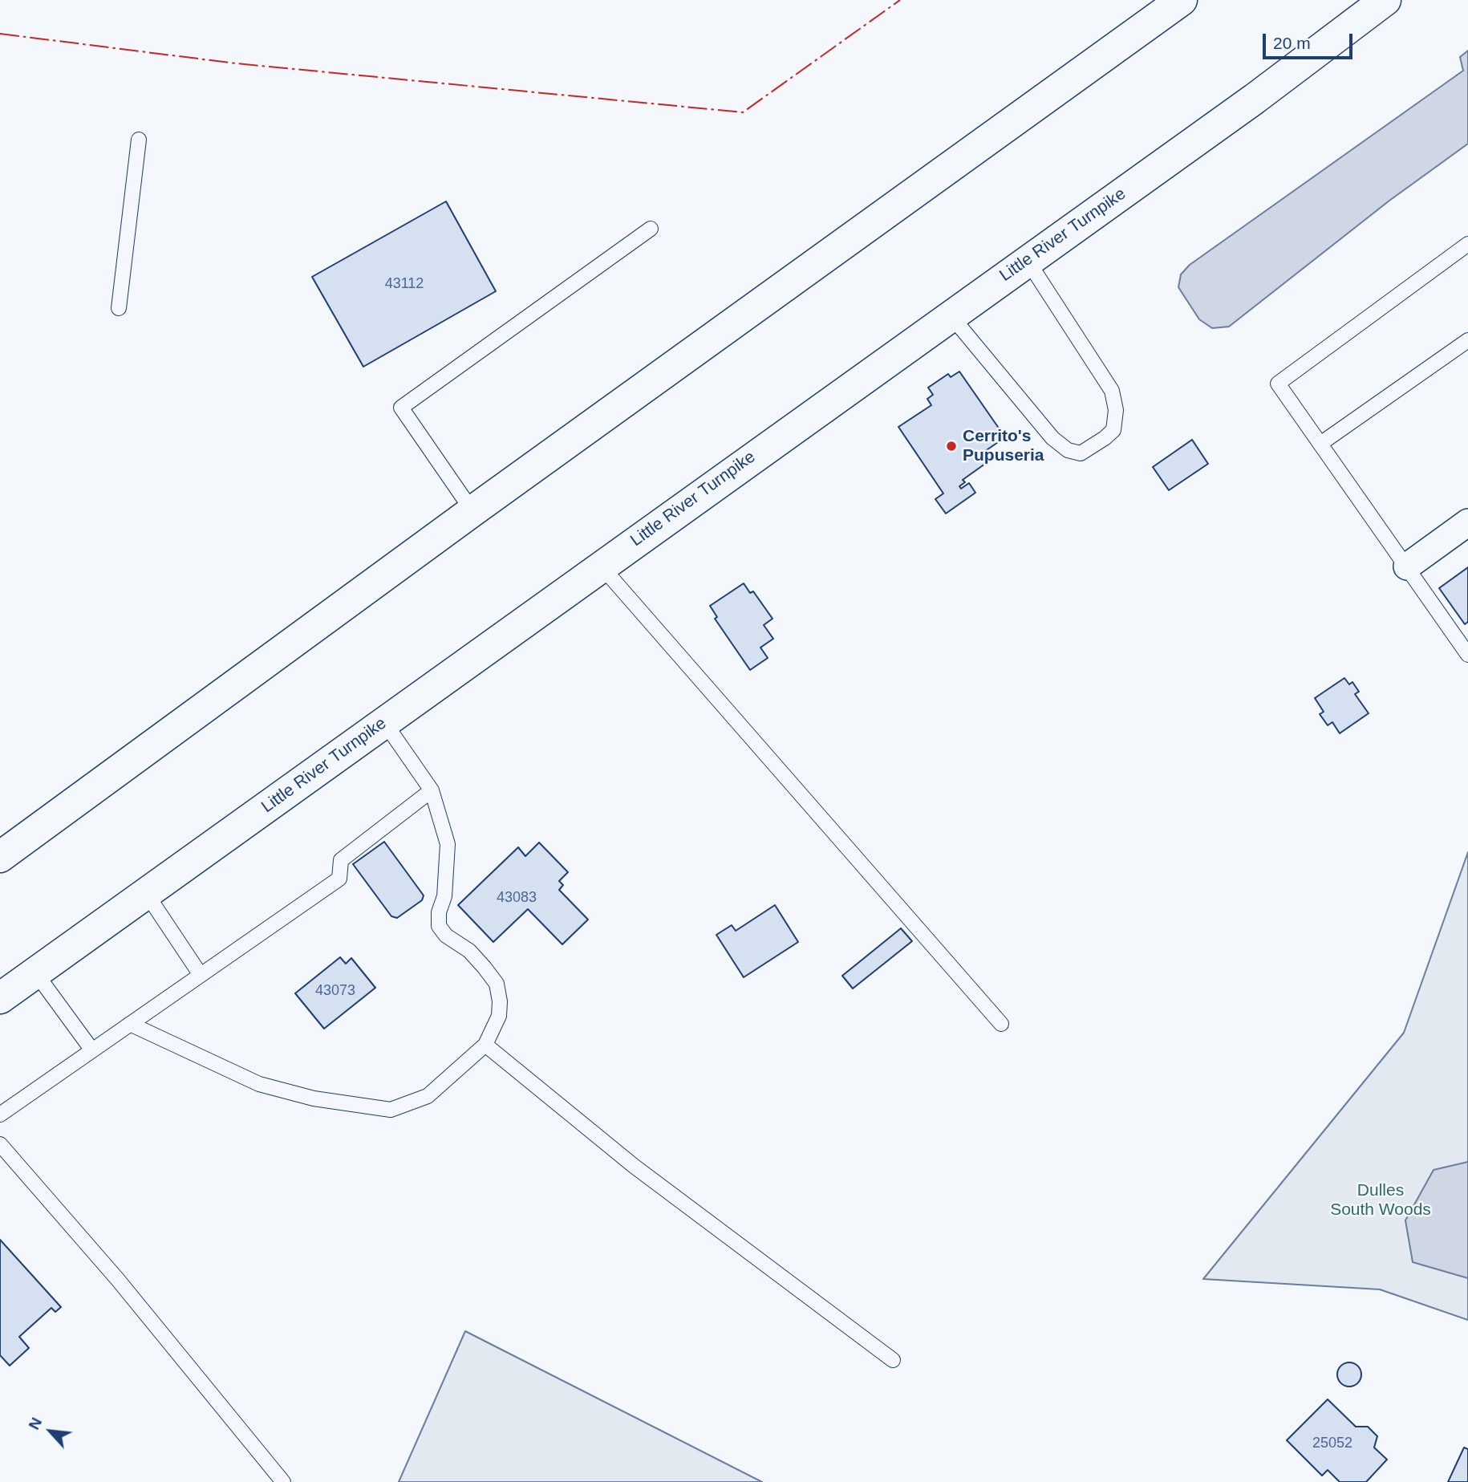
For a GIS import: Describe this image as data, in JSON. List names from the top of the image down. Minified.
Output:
{"streets":{"highway":["Little River Turnpike"]},"parks":["Dulles South Woods"],"places":["Cerrito's Pupuseria"],"house_numbers":["43112","43083","43073","25052"],"scale_bar":"20 m","north":"top left"}
